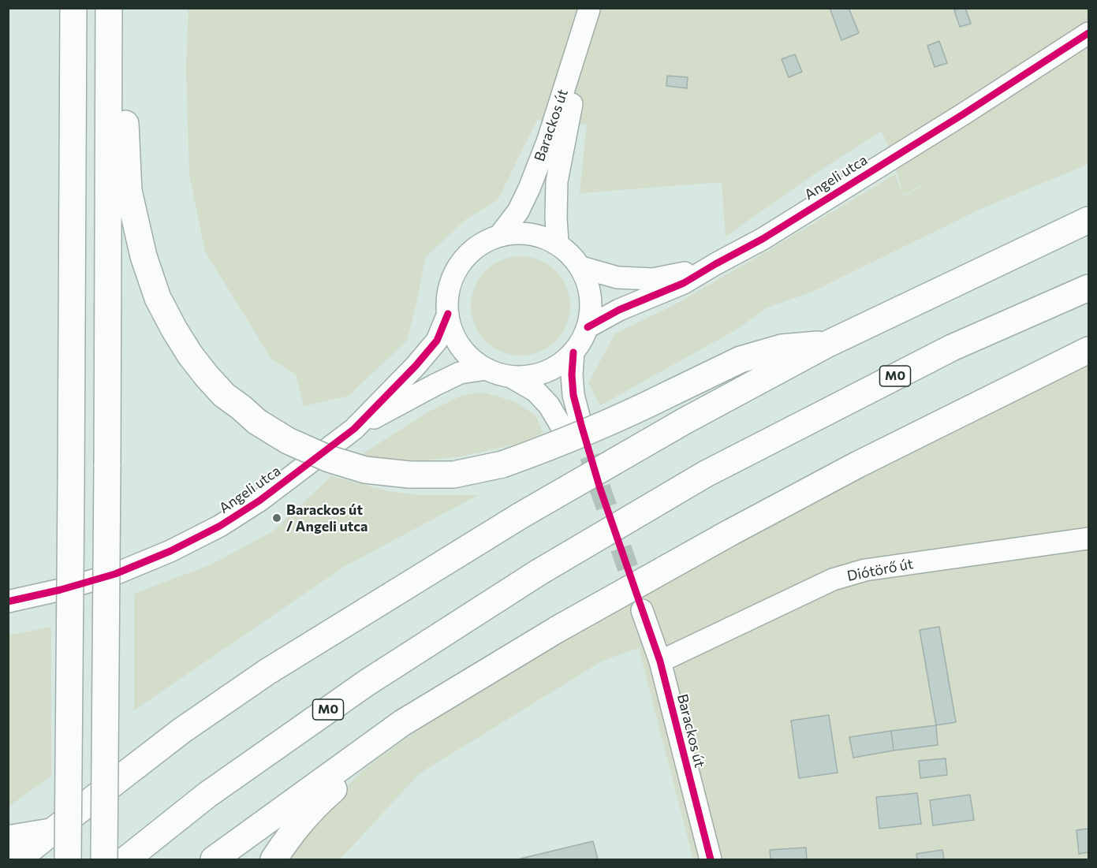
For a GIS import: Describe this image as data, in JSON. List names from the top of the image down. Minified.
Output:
{"streets":{"highway":["M0"],"street":["Barackos út","Angeli utca","Diótörő út"]},"crossings":[["Barackos út","Angeli utca"],["Barackos út","Diótörő út"]],"places":["Barackos út / Angeli utca"]}
